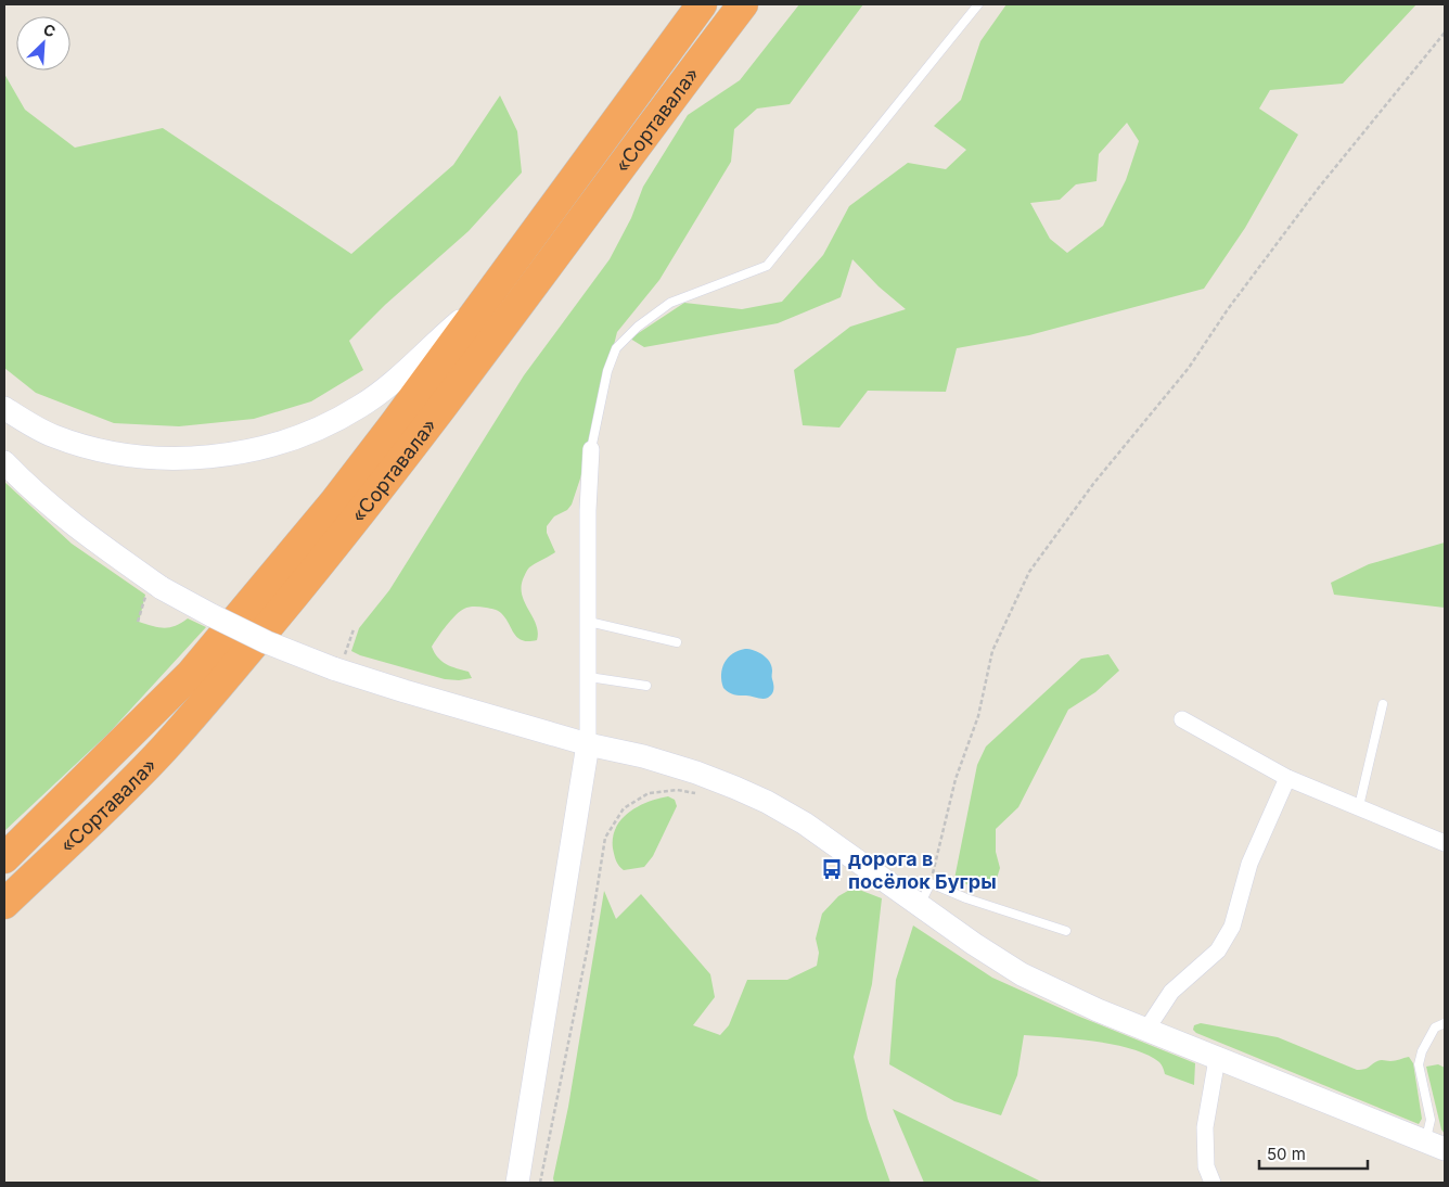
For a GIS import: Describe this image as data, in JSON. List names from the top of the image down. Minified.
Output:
{"streets":{"highway":["«Сортавала»"]},"places":{"bus stop":["дорога в посёлок Бугры"]},"scale_bar":"50 m","north":"top right"}
